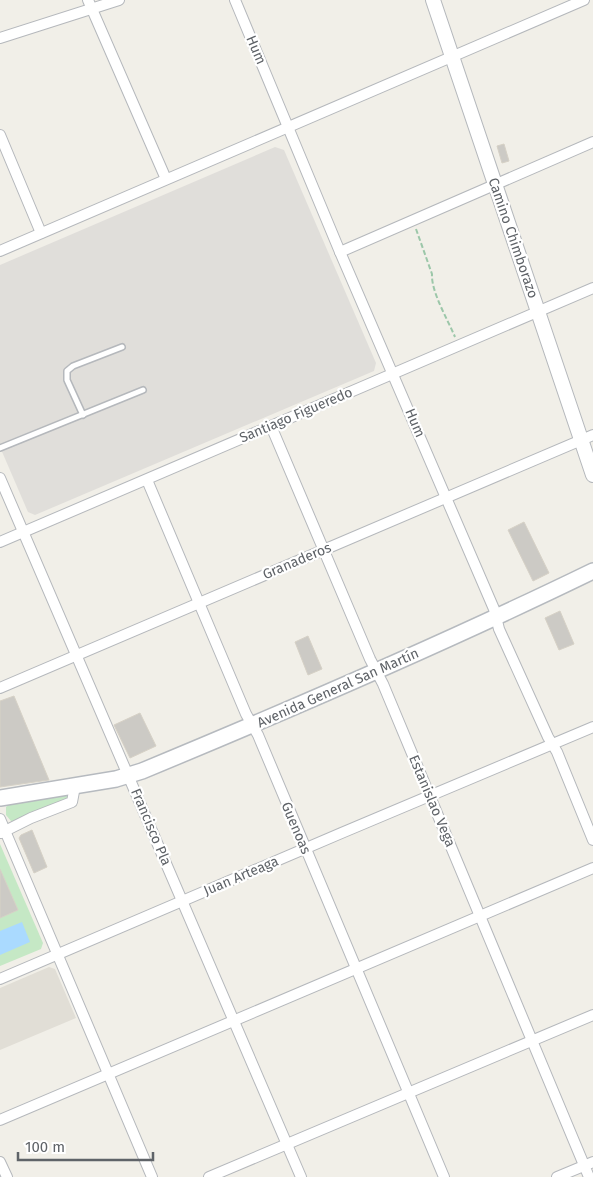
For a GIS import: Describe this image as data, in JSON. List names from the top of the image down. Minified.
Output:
{"streets":{"main road":["Avenida General San Martín"],"street":["Hum","Camino Chimborazo","Santiago Figueredo","Granaderos","Estanislao Vega","Francisco Pla","Guenoas","Juan Arteaga"]},"crossings":[["Hum","Santiago Figueredo"],["Hum","Granaderos"],["Hum","Avenida General San Martín"],["Hum","Juan Arteaga"],["Camino Chimborazo","Santiago Figueredo"],["Camino Chimborazo","Granaderos"],["Santiago Figueredo","Estanislao Vega"],["Santiago Figueredo","Francisco Pla"],["Santiago Figueredo","Guenoas"],["Granaderos","Estanislao Vega"],["Granaderos","Francisco Pla"],["Granaderos","Guenoas"],["Avenida General San Martín","Estanislao Vega"],["Avenida General San Martín","Francisco Pla"],["Avenida General San Martín","Guenoas"],["Estanislao Vega","Juan Arteaga"],["Francisco Pla","Juan Arteaga"],["Guenoas","Juan Arteaga"]],"scale_bar":"100 m"}
